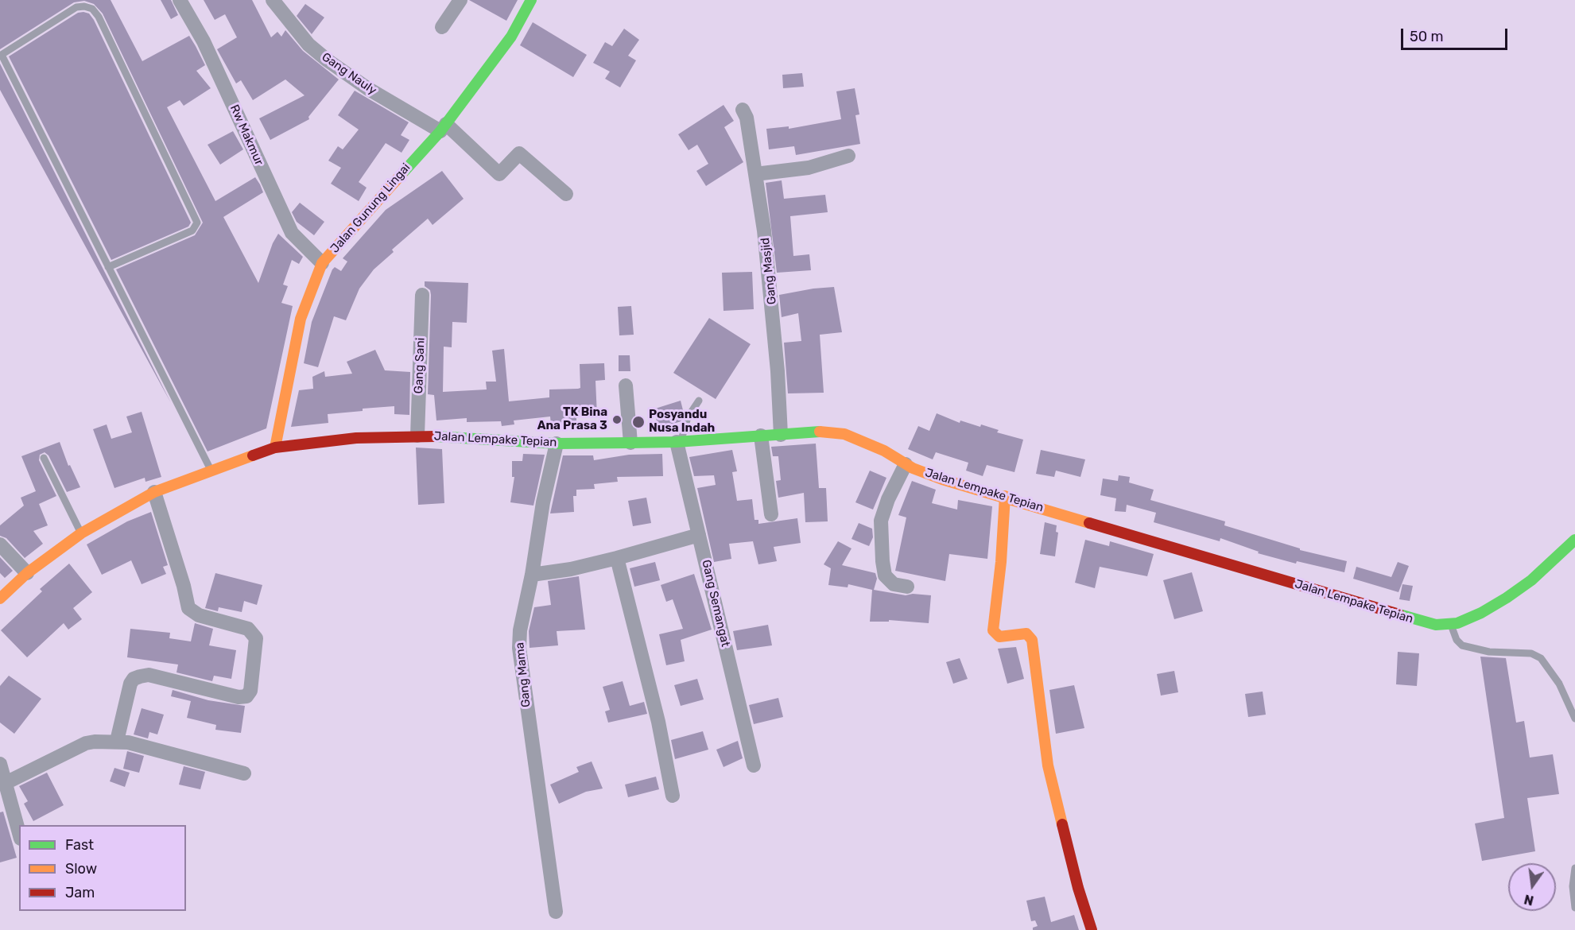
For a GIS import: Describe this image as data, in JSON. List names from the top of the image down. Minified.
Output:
{"streets":{"street":["Gang Nauly","Rw Makmur","Jalan Gunung Lingai","Gang Masjid","Gang Sani","Jalan Lempake Tepian","Gang Semangat","Gang Mama"]},"crossings":[["Gang Nauly","Jalan Gunung Lingai"],["Rw Makmur","Jalan Gunung Lingai"],["Jalan Gunung Lingai","Jalan Lempake Tepian"],["Gang Masjid","Jalan Lempake Tepian"],["Gang Sani","Jalan Lempake Tepian"],["Jalan Lempake Tepian","Gang Semangat"],["Jalan Lempake Tepian","Gang Mama"]],"places":["TK Bina Ana Prasa 3","Posyandu Nusa Indah"],"legend":["Fast","Slow","Jam"],"scale_bar":"50 m","north":"bottom"}
